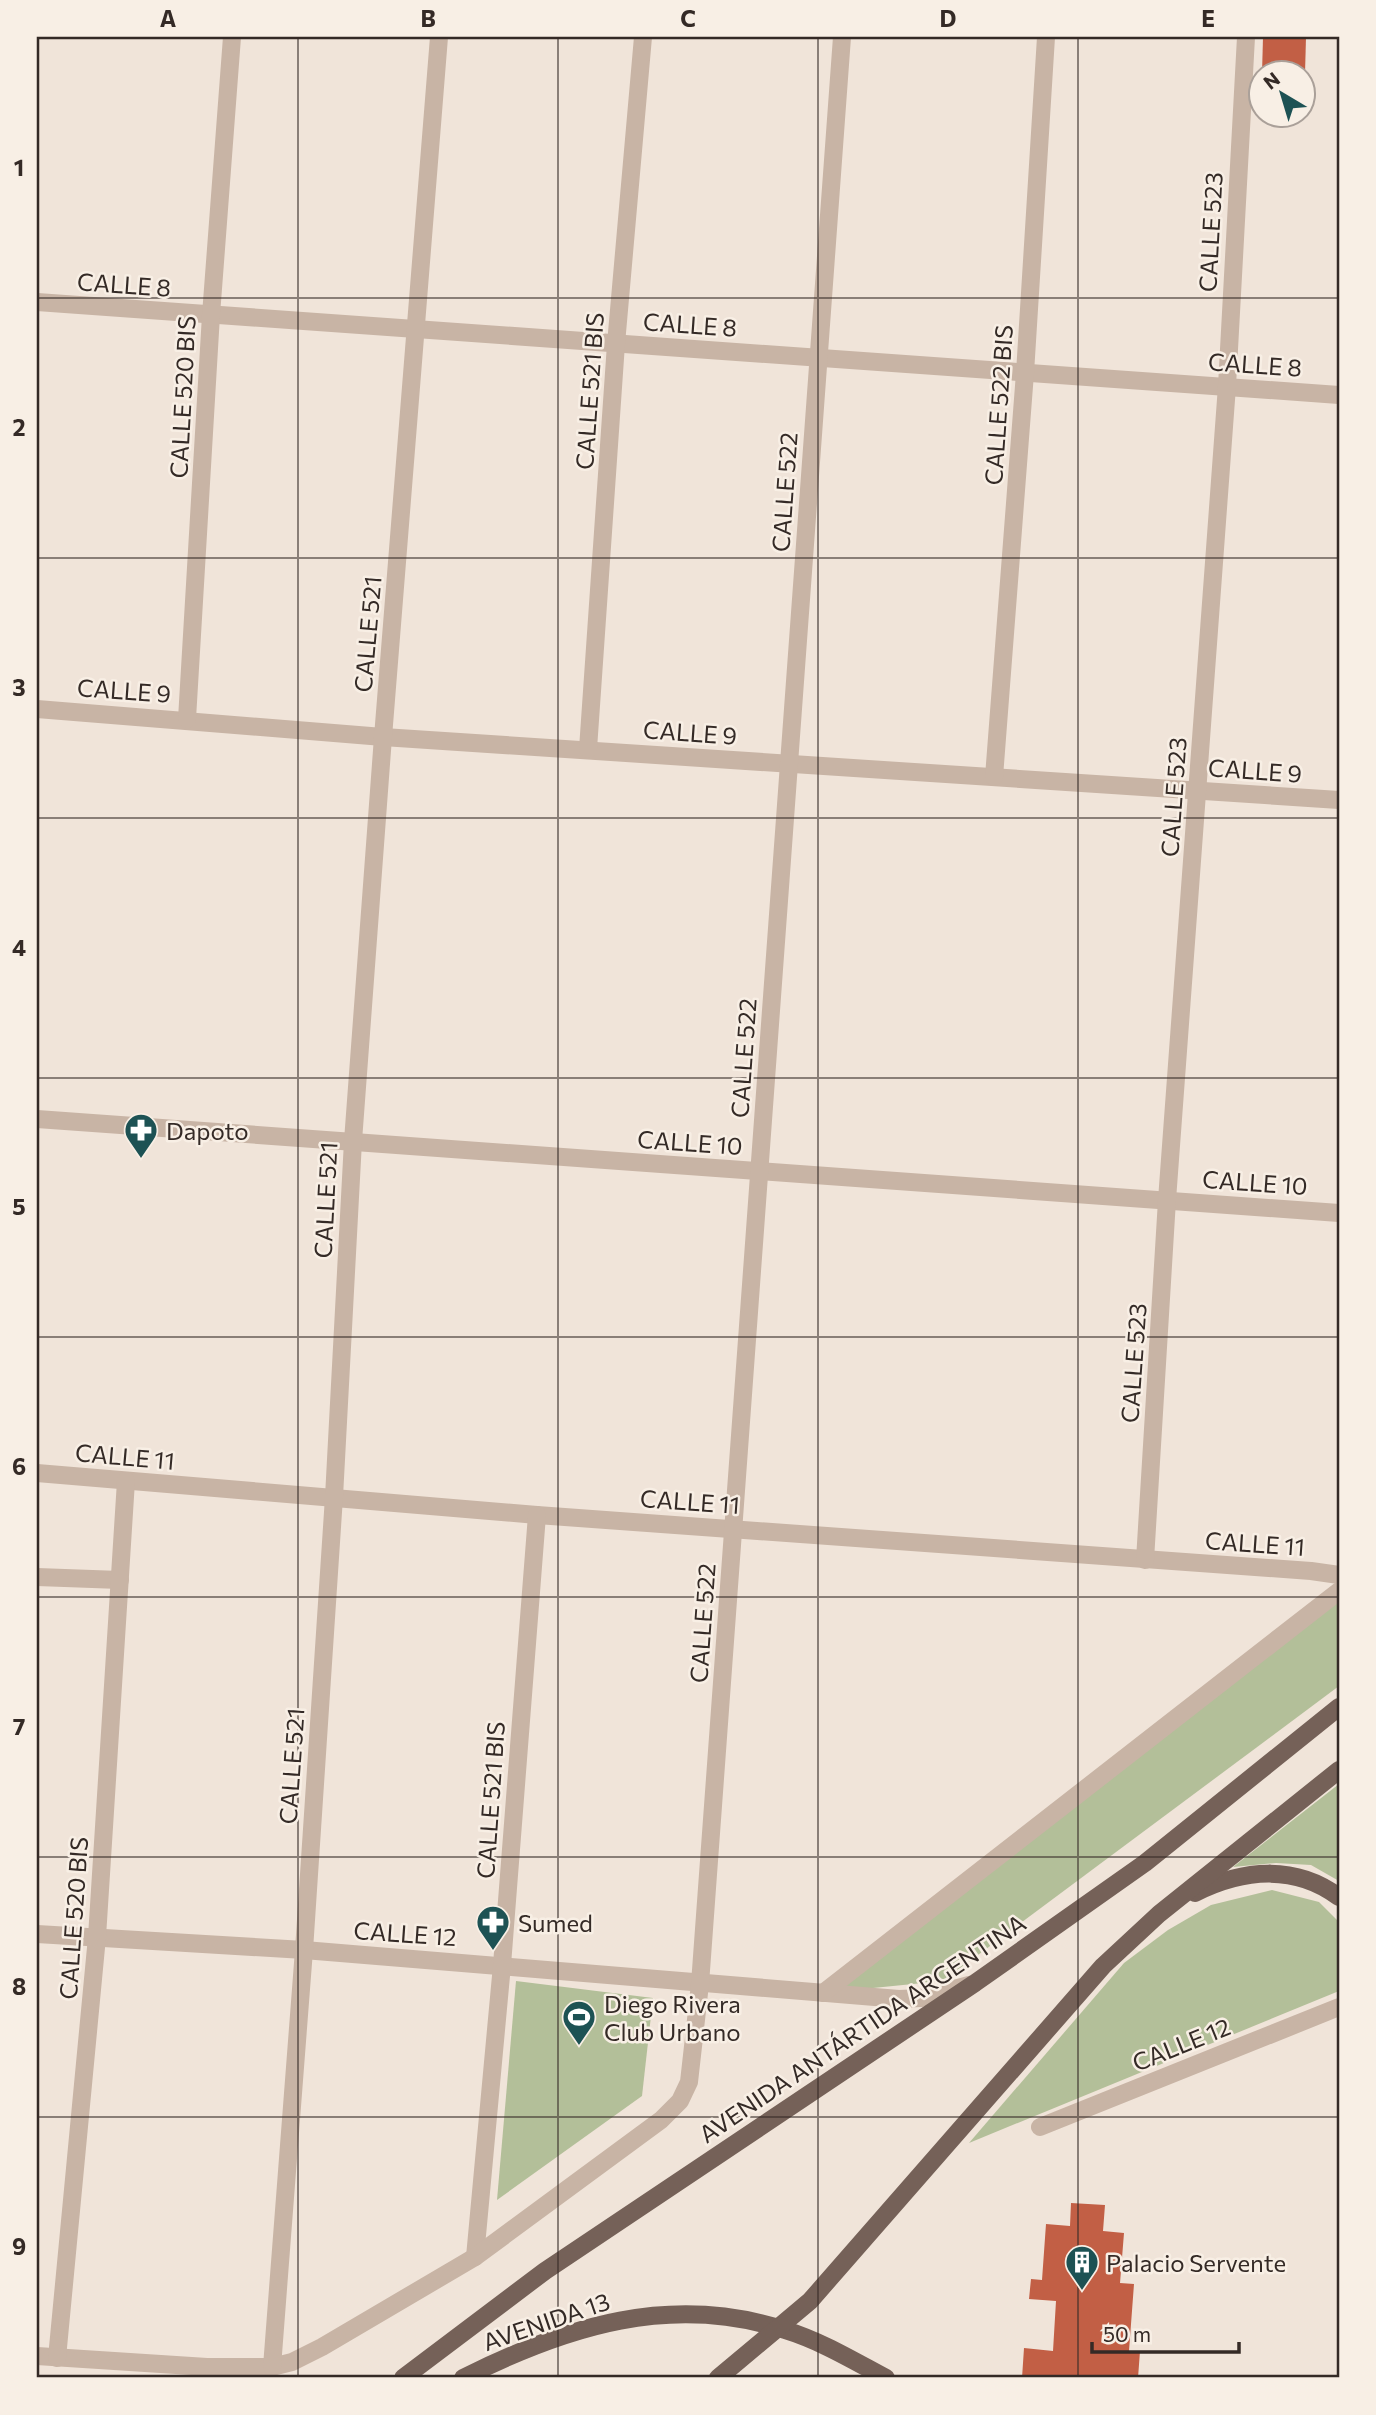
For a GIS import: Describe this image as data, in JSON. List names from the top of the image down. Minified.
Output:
{"streets":{"main road":["AVENIDA ANTÁRTIDA ARGENTINA","AVENIDA 13"],"street":["CALLE 523","CALLE 8","CALLE 521 BIS","CALLE 520 BIS","CALLE 522 BIS","CALLE 522","CALLE 521","CALLE 9","CALLE 10","CALLE 11","CALLE 12"]},"crossings":[["CALLE 523","CALLE 8"],["CALLE 523","CALLE 9"],["CALLE 523","CALLE 10"],["CALLE 523","CALLE 11"],["CALLE 8","CALLE 521 BIS"],["CALLE 8","CALLE 520 BIS"],["CALLE 8","CALLE 522 BIS"],["CALLE 8","CALLE 522"],["CALLE 8","CALLE 521"],["CALLE 521 BIS","CALLE 9"],["CALLE 521 BIS","CALLE 11"],["CALLE 521 BIS","CALLE 12"],["CALLE 521 BIS","AVENIDA ANTÁRTIDA ARGENTINA"],["CALLE 520 BIS","CALLE 9"],["CALLE 520 BIS","CALLE 11"],["CALLE 520 BIS","CALLE 12"],["CALLE 522 BIS","CALLE 9"],["CALLE 522","CALLE 9"],["CALLE 522","CALLE 10"],["CALLE 522","CALLE 11"],["CALLE 522","CALLE 12"],["CALLE 522","AVENIDA ANTÁRTIDA ARGENTINA"],["CALLE 521","CALLE 9"],["CALLE 521","CALLE 10"],["CALLE 521","CALLE 11"],["CALLE 521","CALLE 12"],["CALLE 521","AVENIDA ANTÁRTIDA ARGENTINA"],["CALLE 12","AVENIDA ANTÁRTIDA ARGENTINA"]],"places":{"pharmacy":["Dapoto","Sumed"],"sports":["Diego Rivera Club Urbano"],"building":["Palacio Servente"]},"scale_bar":"50 m","north":"top left","grid":{"columns":["A","B","C","D","E"],"rows":["1","2","3","4","5","6","7","8","9"]}}
